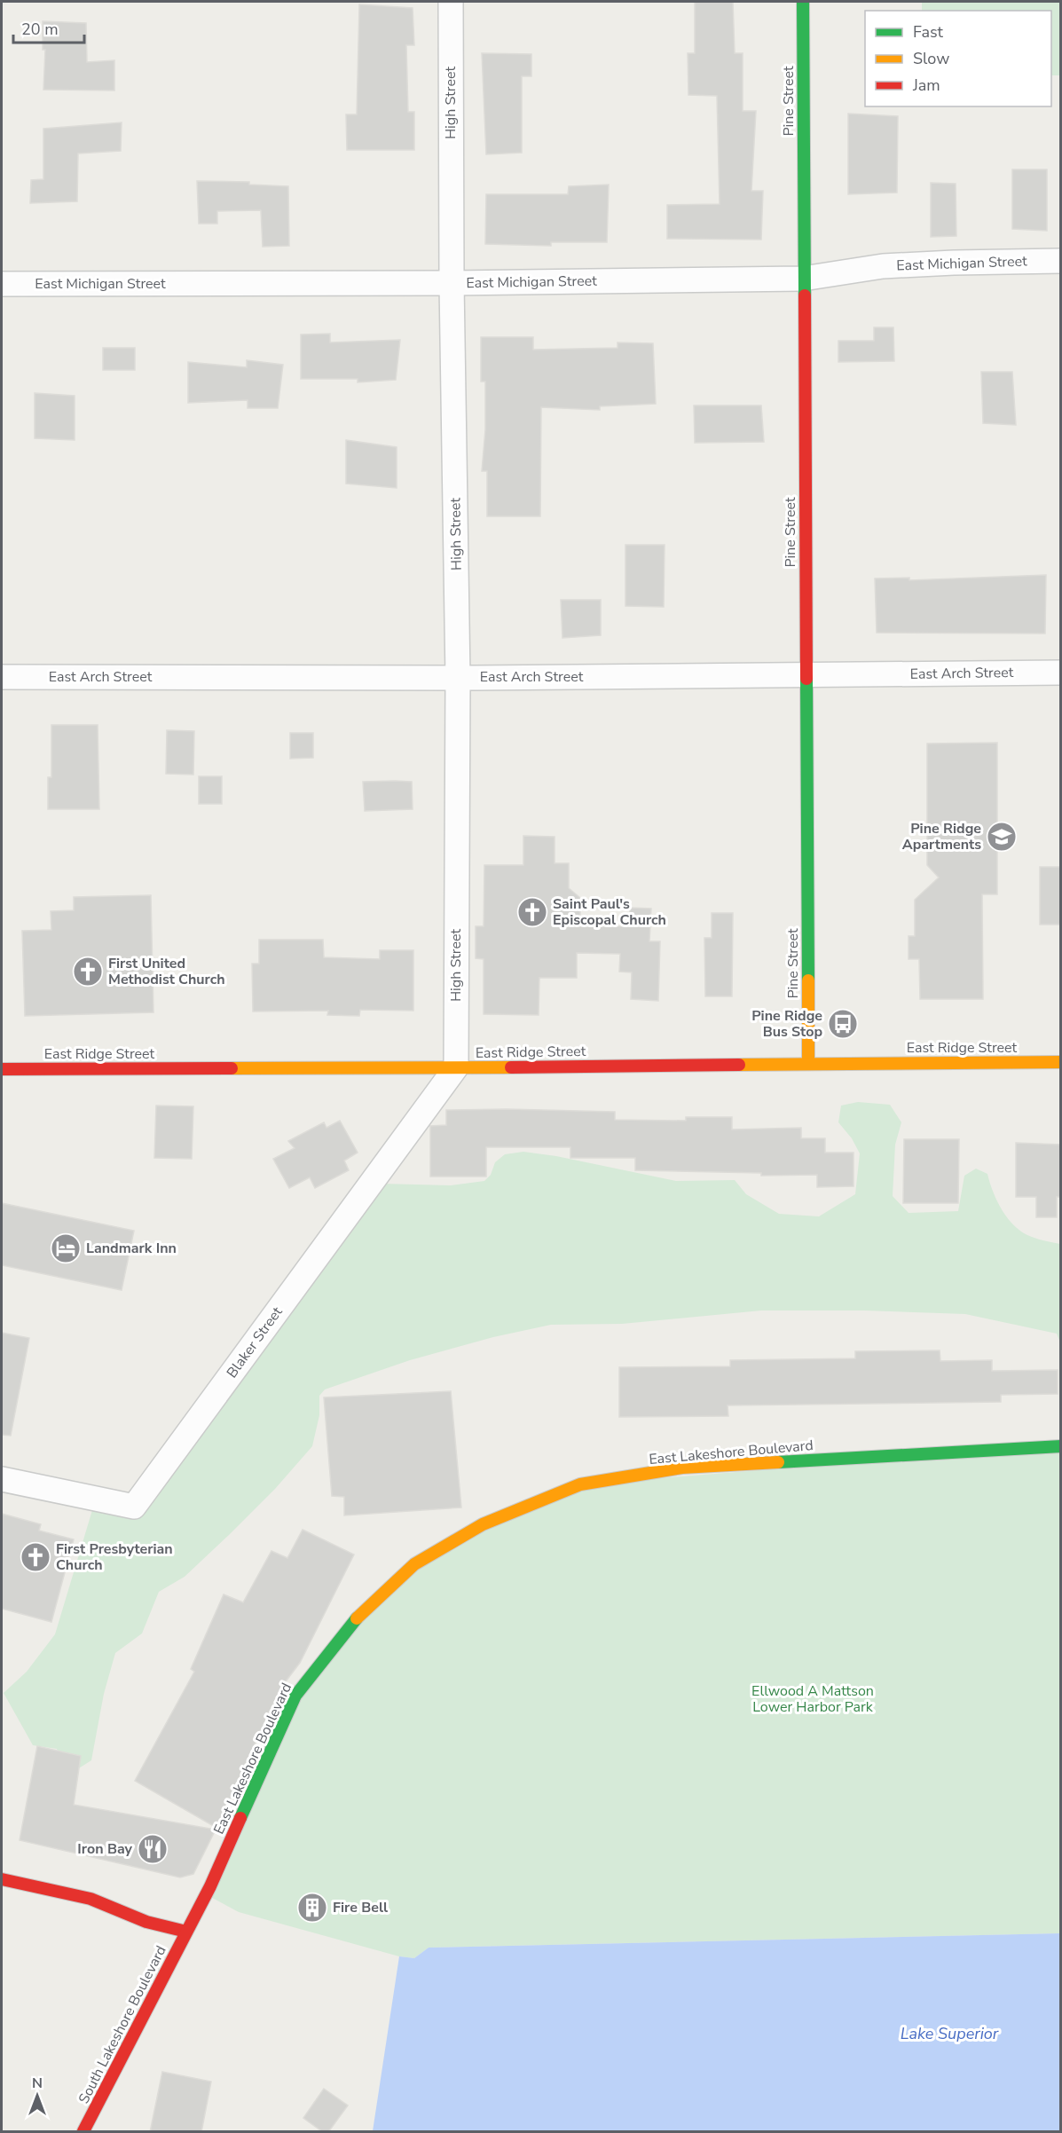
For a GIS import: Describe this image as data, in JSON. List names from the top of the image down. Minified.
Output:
{"streets":{"street":["Pine Street","High Street","East Michigan Street","East Arch Street","East Ridge Street","Blaker Street","East Lakeshore Boulevard","South Lakeshore Boulevard"]},"crossings":[["Pine Street","East Michigan Street"],["Pine Street","East Arch Street"],["Pine Street","East Ridge Street"],["High Street","East Michigan Street"],["High Street","East Arch Street"],["High Street","East Ridge Street"],["High Street","Blaker Street"],["East Ridge Street","Blaker Street"],["East Lakeshore Boulevard","South Lakeshore Boulevard"]],"water":["Lake Superior"],"parks":["Ellwood A Mattson Lower Harbor Park"],"places":{"school or university":["Pine Ridge Apartments"],"church":["Saint Paul's Episcopal Church","First United Methodist Church","First Presbyterian Church"],"bus stop":["Pine Ridge Bus Stop"],"hotel":["Landmark Inn"],"restaurant":["Iron Bay"],"building":["Fire Bell"]},"legend":["Fast","Slow","Jam"],"scale_bar":"20 m","north":"top"}
